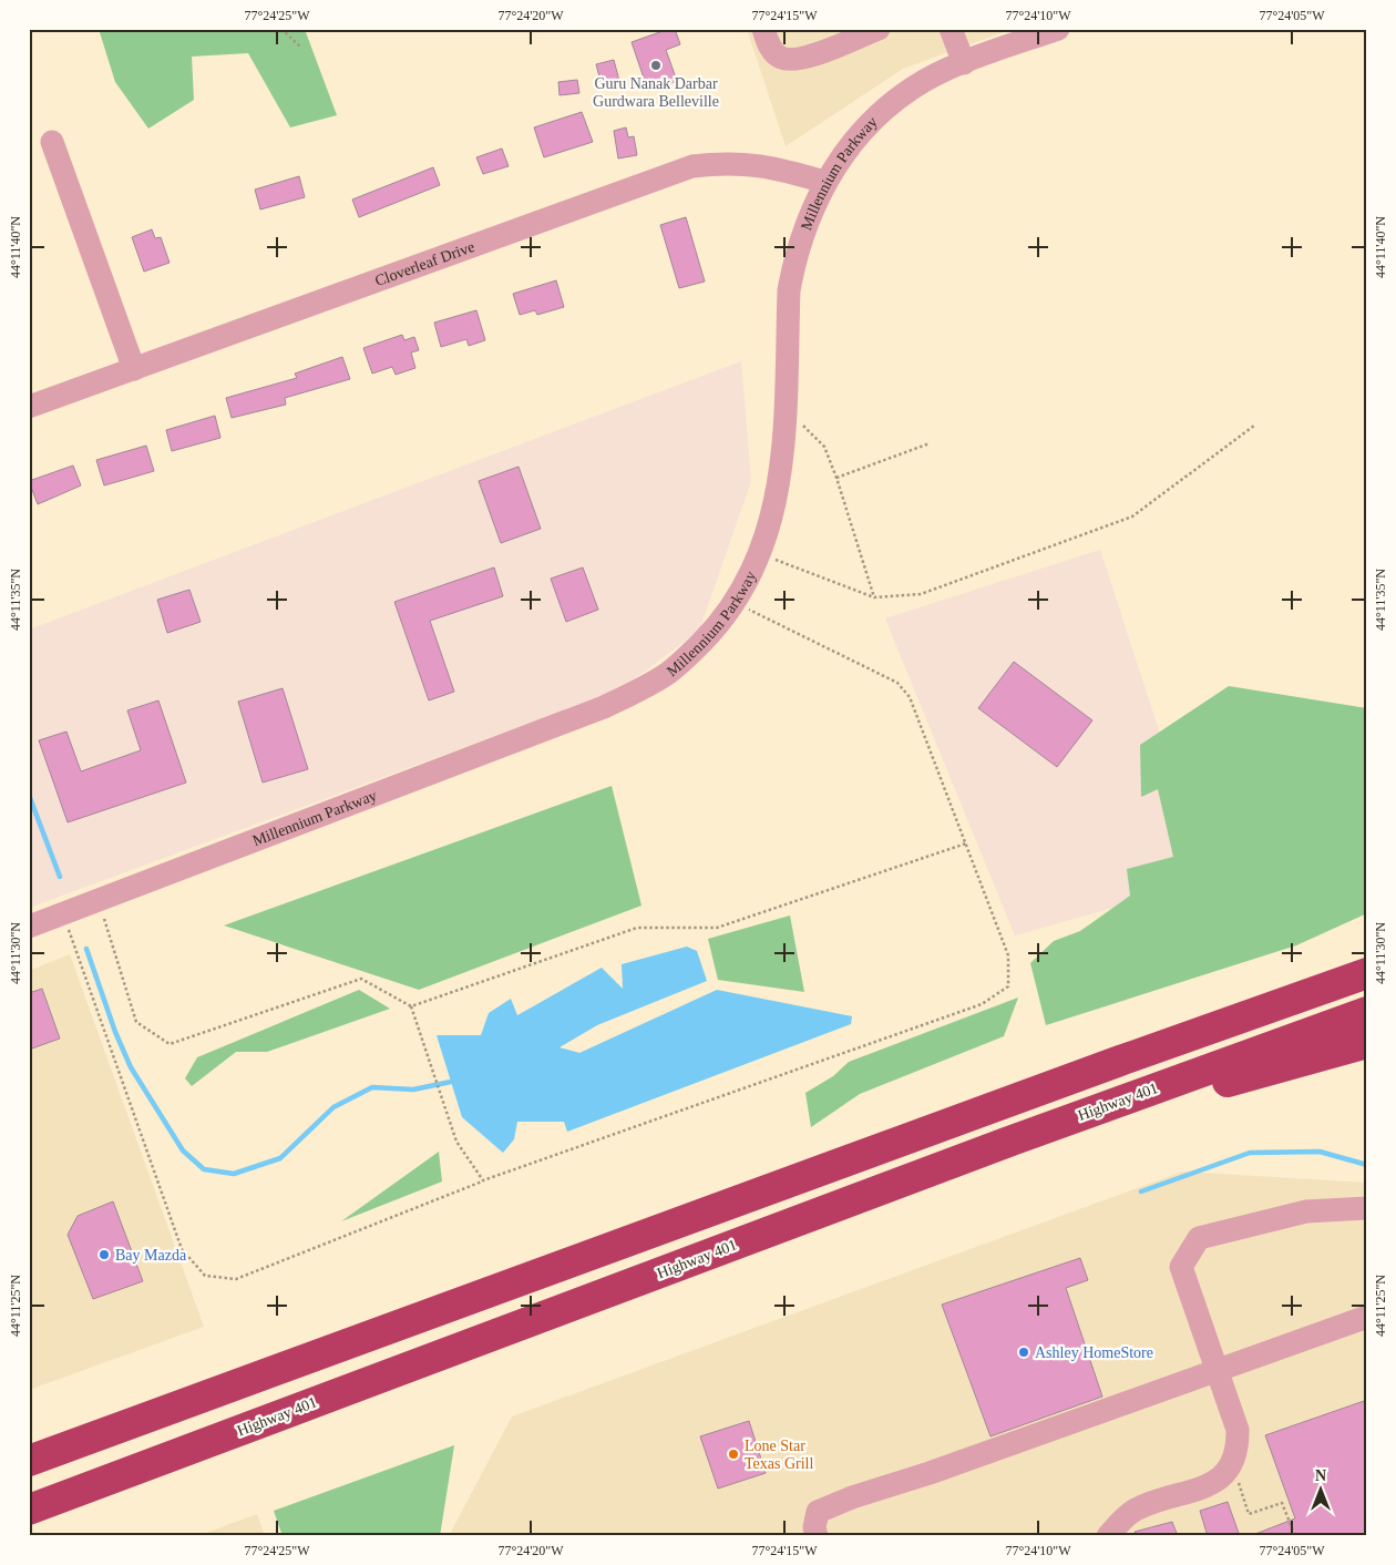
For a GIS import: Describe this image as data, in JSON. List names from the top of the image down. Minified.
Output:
{"streets":{"highway":["Highway 401"],"street":["Millennium Parkway","Cloverleaf Drive"]},"crossings":[["Millennium Parkway","Cloverleaf Drive"]],"places":["Guru Nanak Darbar Gurdwara Belleville","Bay Mazda","Ashley HomeStore","Lone Star Texas Grill"],"north":"top","coordinates":["77°24'25\"W","77°24'20\"W","77°24'15\"W","77°24'10\"W","77°24'05\"W","44°11'40\"N","44°11'35\"N","44°11'30\"N","44°11'25\"N"]}
